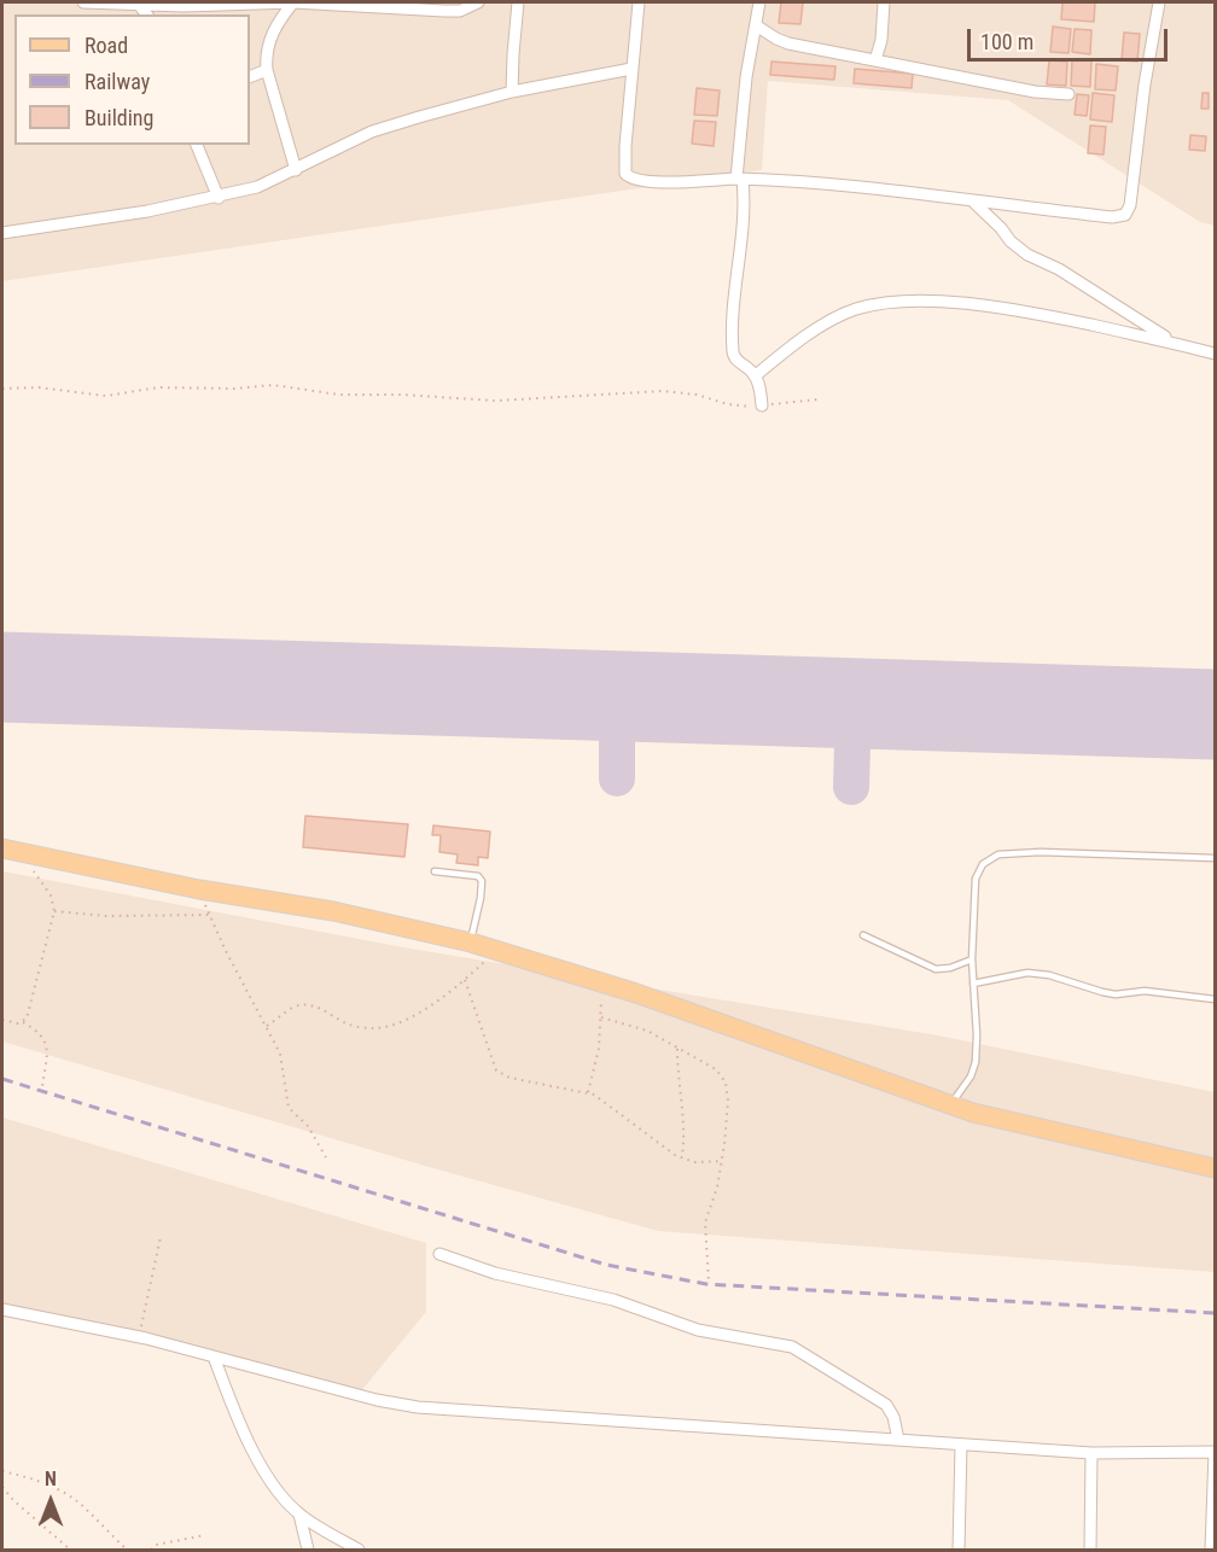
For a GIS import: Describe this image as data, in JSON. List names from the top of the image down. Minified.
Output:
{"legend":["Road","Railway","Building"],"scale_bar":"100 m","north":"top"}
